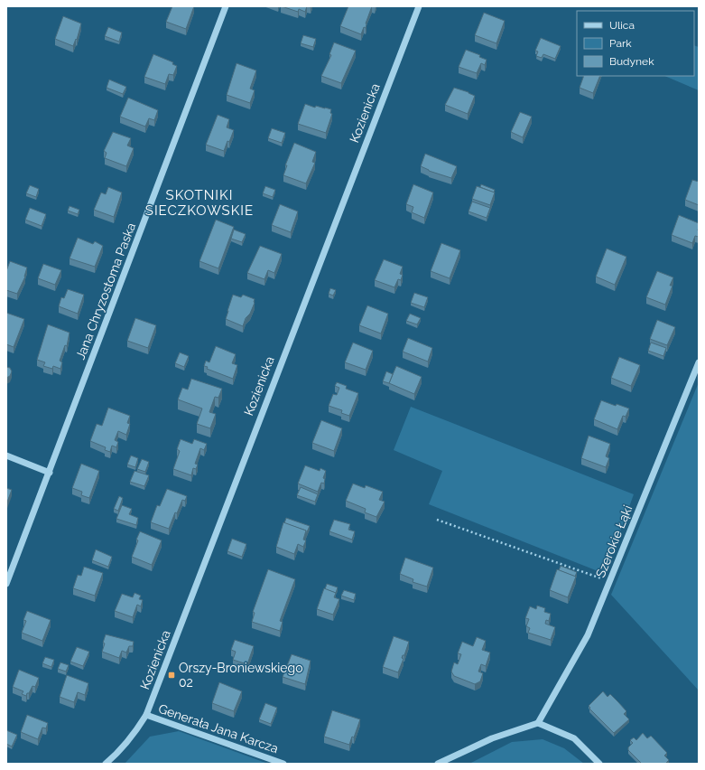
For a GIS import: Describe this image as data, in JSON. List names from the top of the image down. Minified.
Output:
{"streets":{"street":["Kozienicka","Jana Chryzostoma Paska","Szerokie Łąki","Generała Jana Karcza"]},"crossings":[["Kozienicka","Generała Jana Karcza"]],"districts":["SKOTNIKI SIECZKOWSKIE"],"places":{"transit":["Orszy-Broniewskiego 02"]},"legend":["Ulica","Park","Budynek"]}
